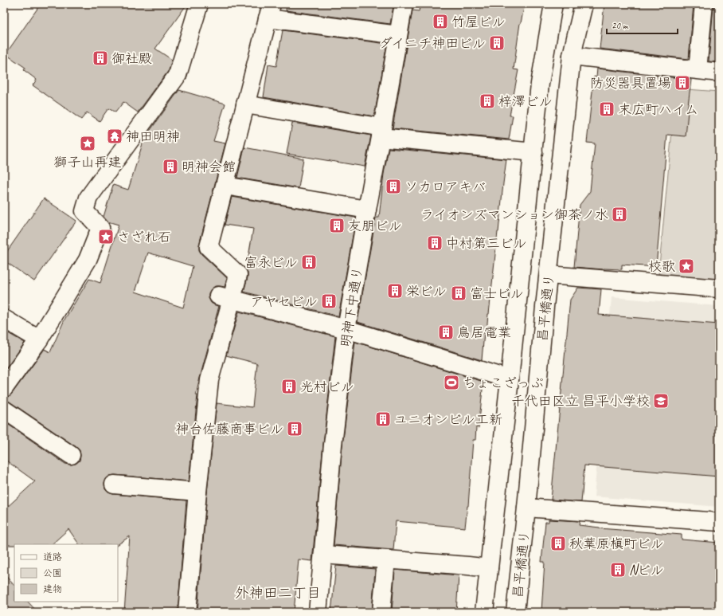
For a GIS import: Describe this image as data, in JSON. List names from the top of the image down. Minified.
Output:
{"streets":{"street":["明神下中通り","昌平橋通り"]},"districts":["外神田二丁目"],"places":{"building":["竹屋ビル","ダイニチ神田ビル","御社殿","防災器具置場","梓澤ビル","末広町ハイム","明神会館","ソカロアキバ","ライオンズマンション御茶ノ水","友朋ビル","中村第三ビル","富永ビル","栄ビル","富士ビル","アヤセビル","鳥居電業","光村ビル","ユニオンビル工新","神台佐藤商事ビル","秋葉原槇町ビル","Nビル"],"temple":["神田明神"],"place":["獅子山再建","さざれ石","校歌"],"sports":["ちょこざっぷ"],"school or university":["千代田区立 昌平小学校"]},"legend":["道路","公園","建物"],"scale_bar":"20 m"}
